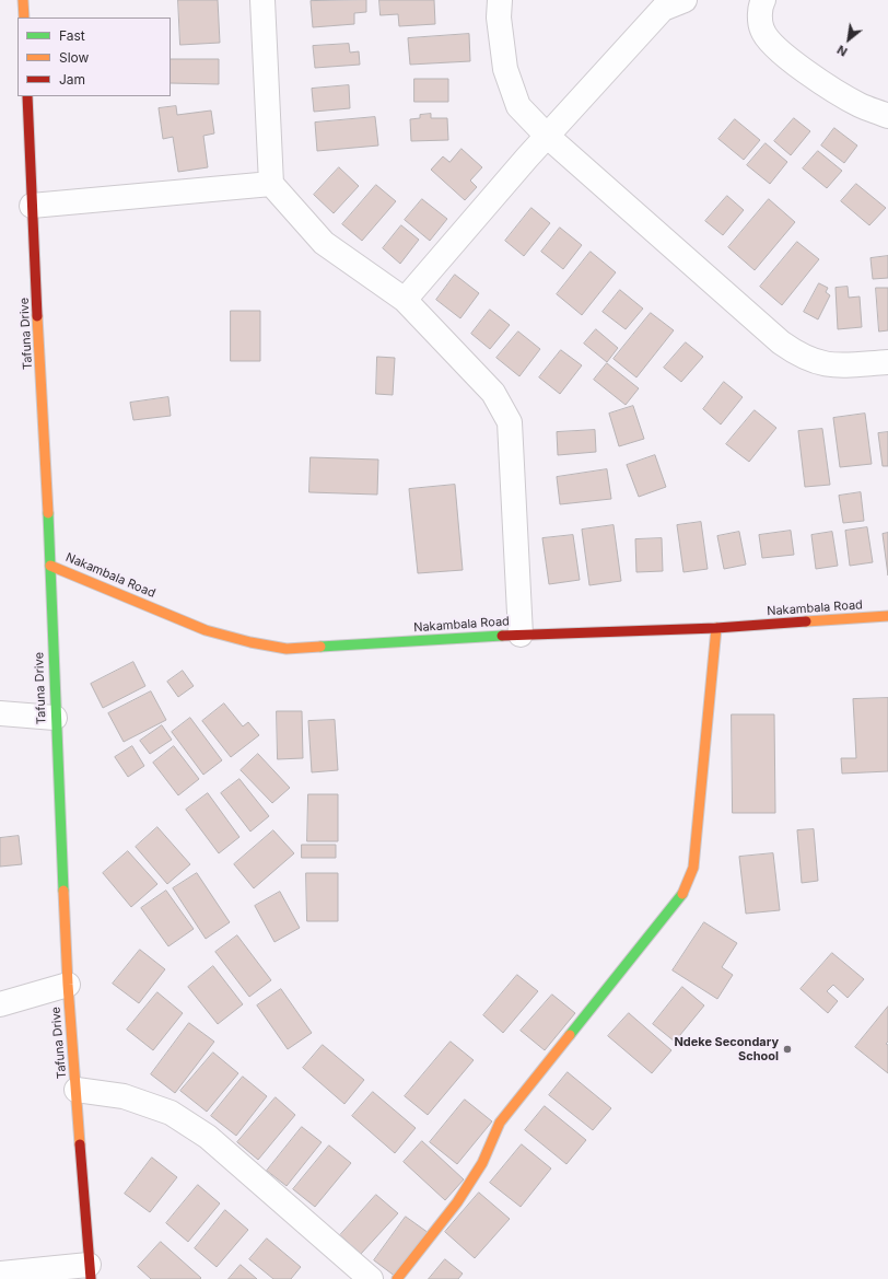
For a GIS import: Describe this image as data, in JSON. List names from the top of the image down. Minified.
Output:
{"streets":{"main road":["Tafuna Drive","Nakambala Road"]},"crossings":[["Tafuna Drive","Nakambala Road"]],"places":["Ndeke Secondary School"],"legend":["Fast","Slow","Jam"],"north":"bottom left"}
